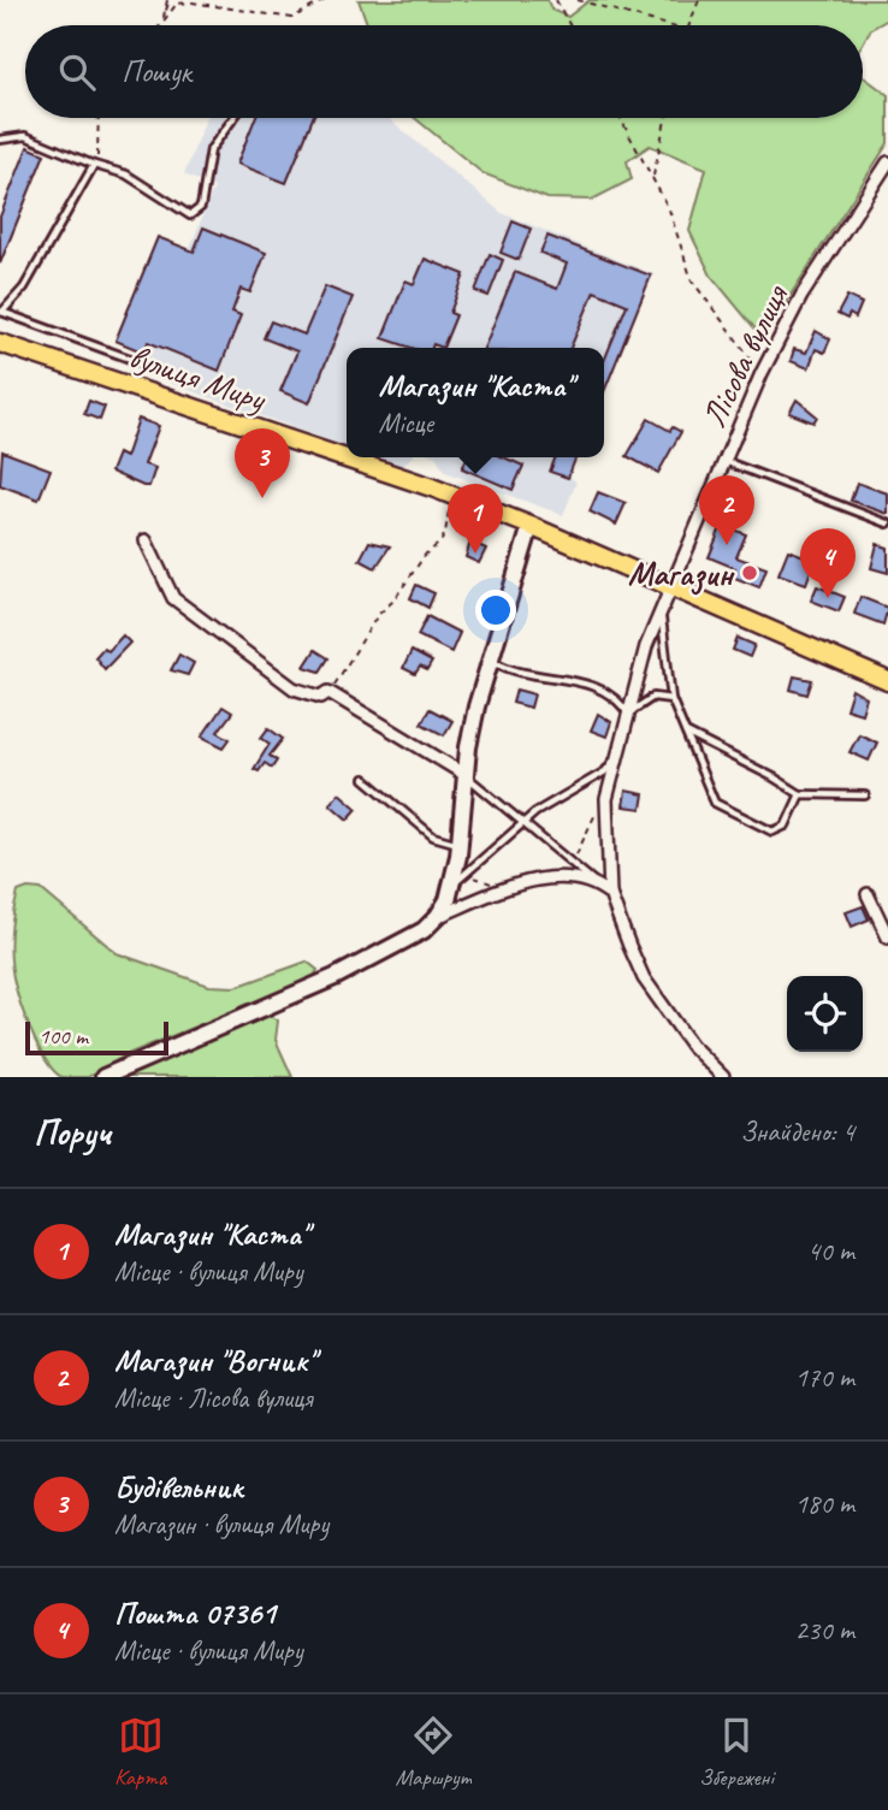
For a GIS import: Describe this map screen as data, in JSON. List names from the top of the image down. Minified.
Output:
{"streets":{"main road":["вулиця Миру"],"street":["Лісова вулиця"]},"crossings":[["Лісова вулиця","вулиця Миру"]],"places":["Магазин"],"scale_bar":"100 m","page":{"search":"Пошук","popup":["Магазин \"Каста\"","Місце"],"pins":["3","2","1","4"],"scale":"100 m","heading":["Поруч","Знайдено: 4"],"list":[{"mark":"1","name":"Магазин \"Каста\"","note":"Місце · вулиця Миру","value":"40 m"},{"mark":"2","name":"Магазин \"Вогник\"","note":"Місце · Лісова вулиця","value":"170 m"},{"mark":"3","name":"Будівельник","note":"Магазин · вулиця Миру","value":"180 m"},{"mark":"4","name":"Пошта 07361","note":"Місце · вулиця Миру","value":"230 m"}],"nav":["Карта","Маршрут","Збережені"]}}
